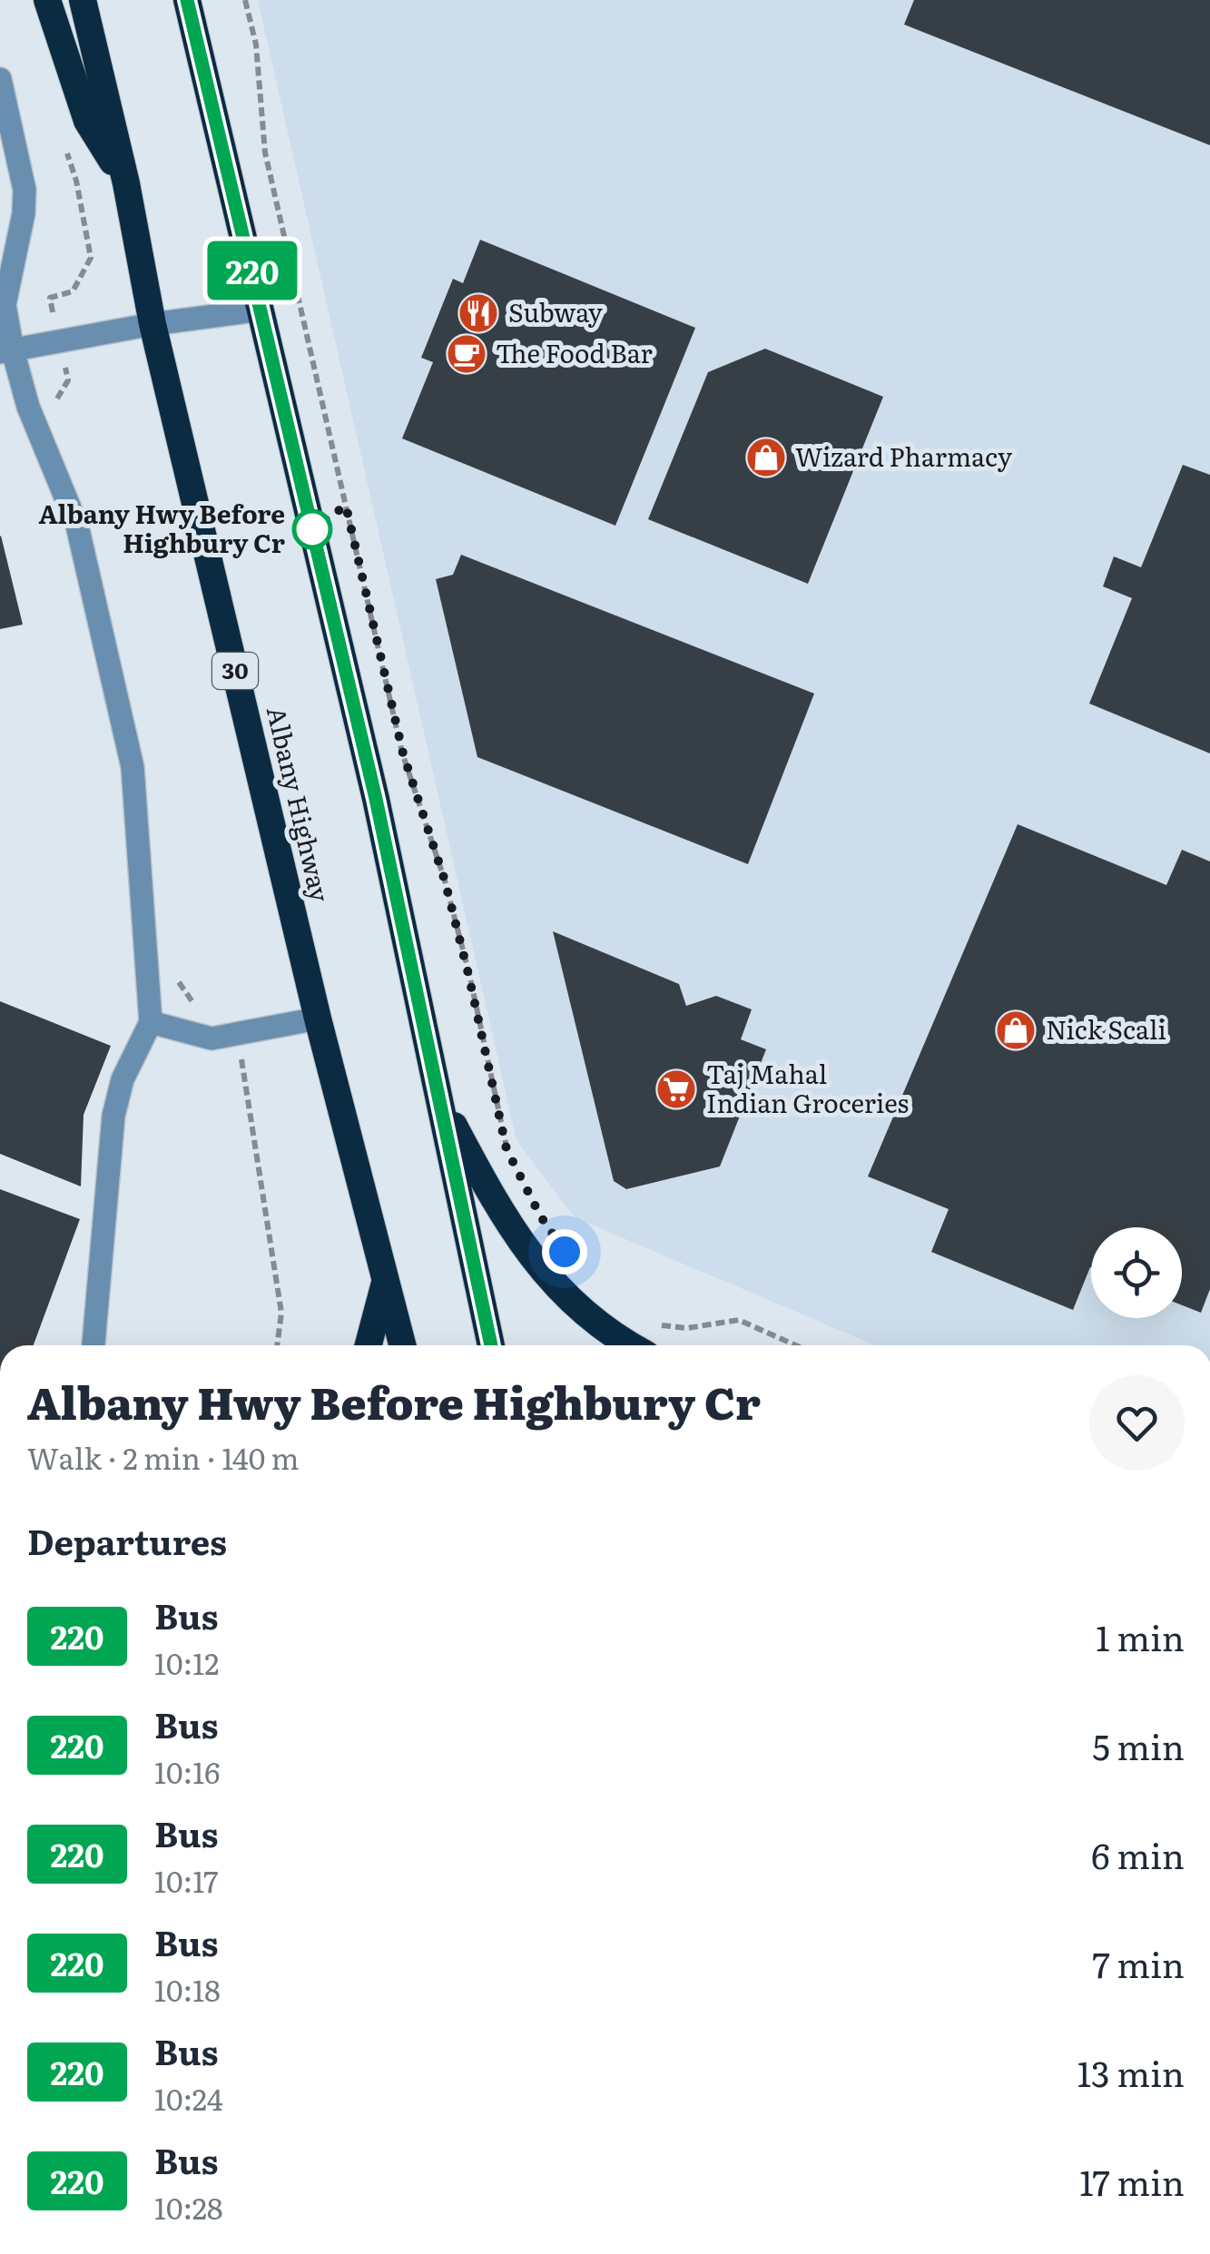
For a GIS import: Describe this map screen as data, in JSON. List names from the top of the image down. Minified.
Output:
{"streets":{"highway":["30","Albany Highway"]},"crossings":[["30","Albany Highway"]],"places":{"restaurant":["Subway"],"cafe":["The Food Bar"],"shop":["Wizard Pharmacy","Nick Scali"],"other":["Albany Hwy Before Highbury Cr"],"supermarket":["Taj Mahal Indian Groceries"]},"lines":["bus line 220"],"page":{"on_map":"220","heading":[["Albany Hwy Before Highbury Cr","Walk · 2 min · 140 m"],"Departures"],"list":[{"mark":"220","name":"Bus","note":"10:12","value":"1 min"},{"mark":"220","name":"Bus","note":"10:16","value":"5 min"},{"mark":"220","name":"Bus","note":"10:17","value":"6 min"},{"mark":"220","name":"Bus","note":"10:18","value":"7 min"},{"mark":"220","name":"Bus","note":"10:24","value":"13 min"},{"mark":"220","name":"Bus","note":"10:28","value":"17 min"}]}}
